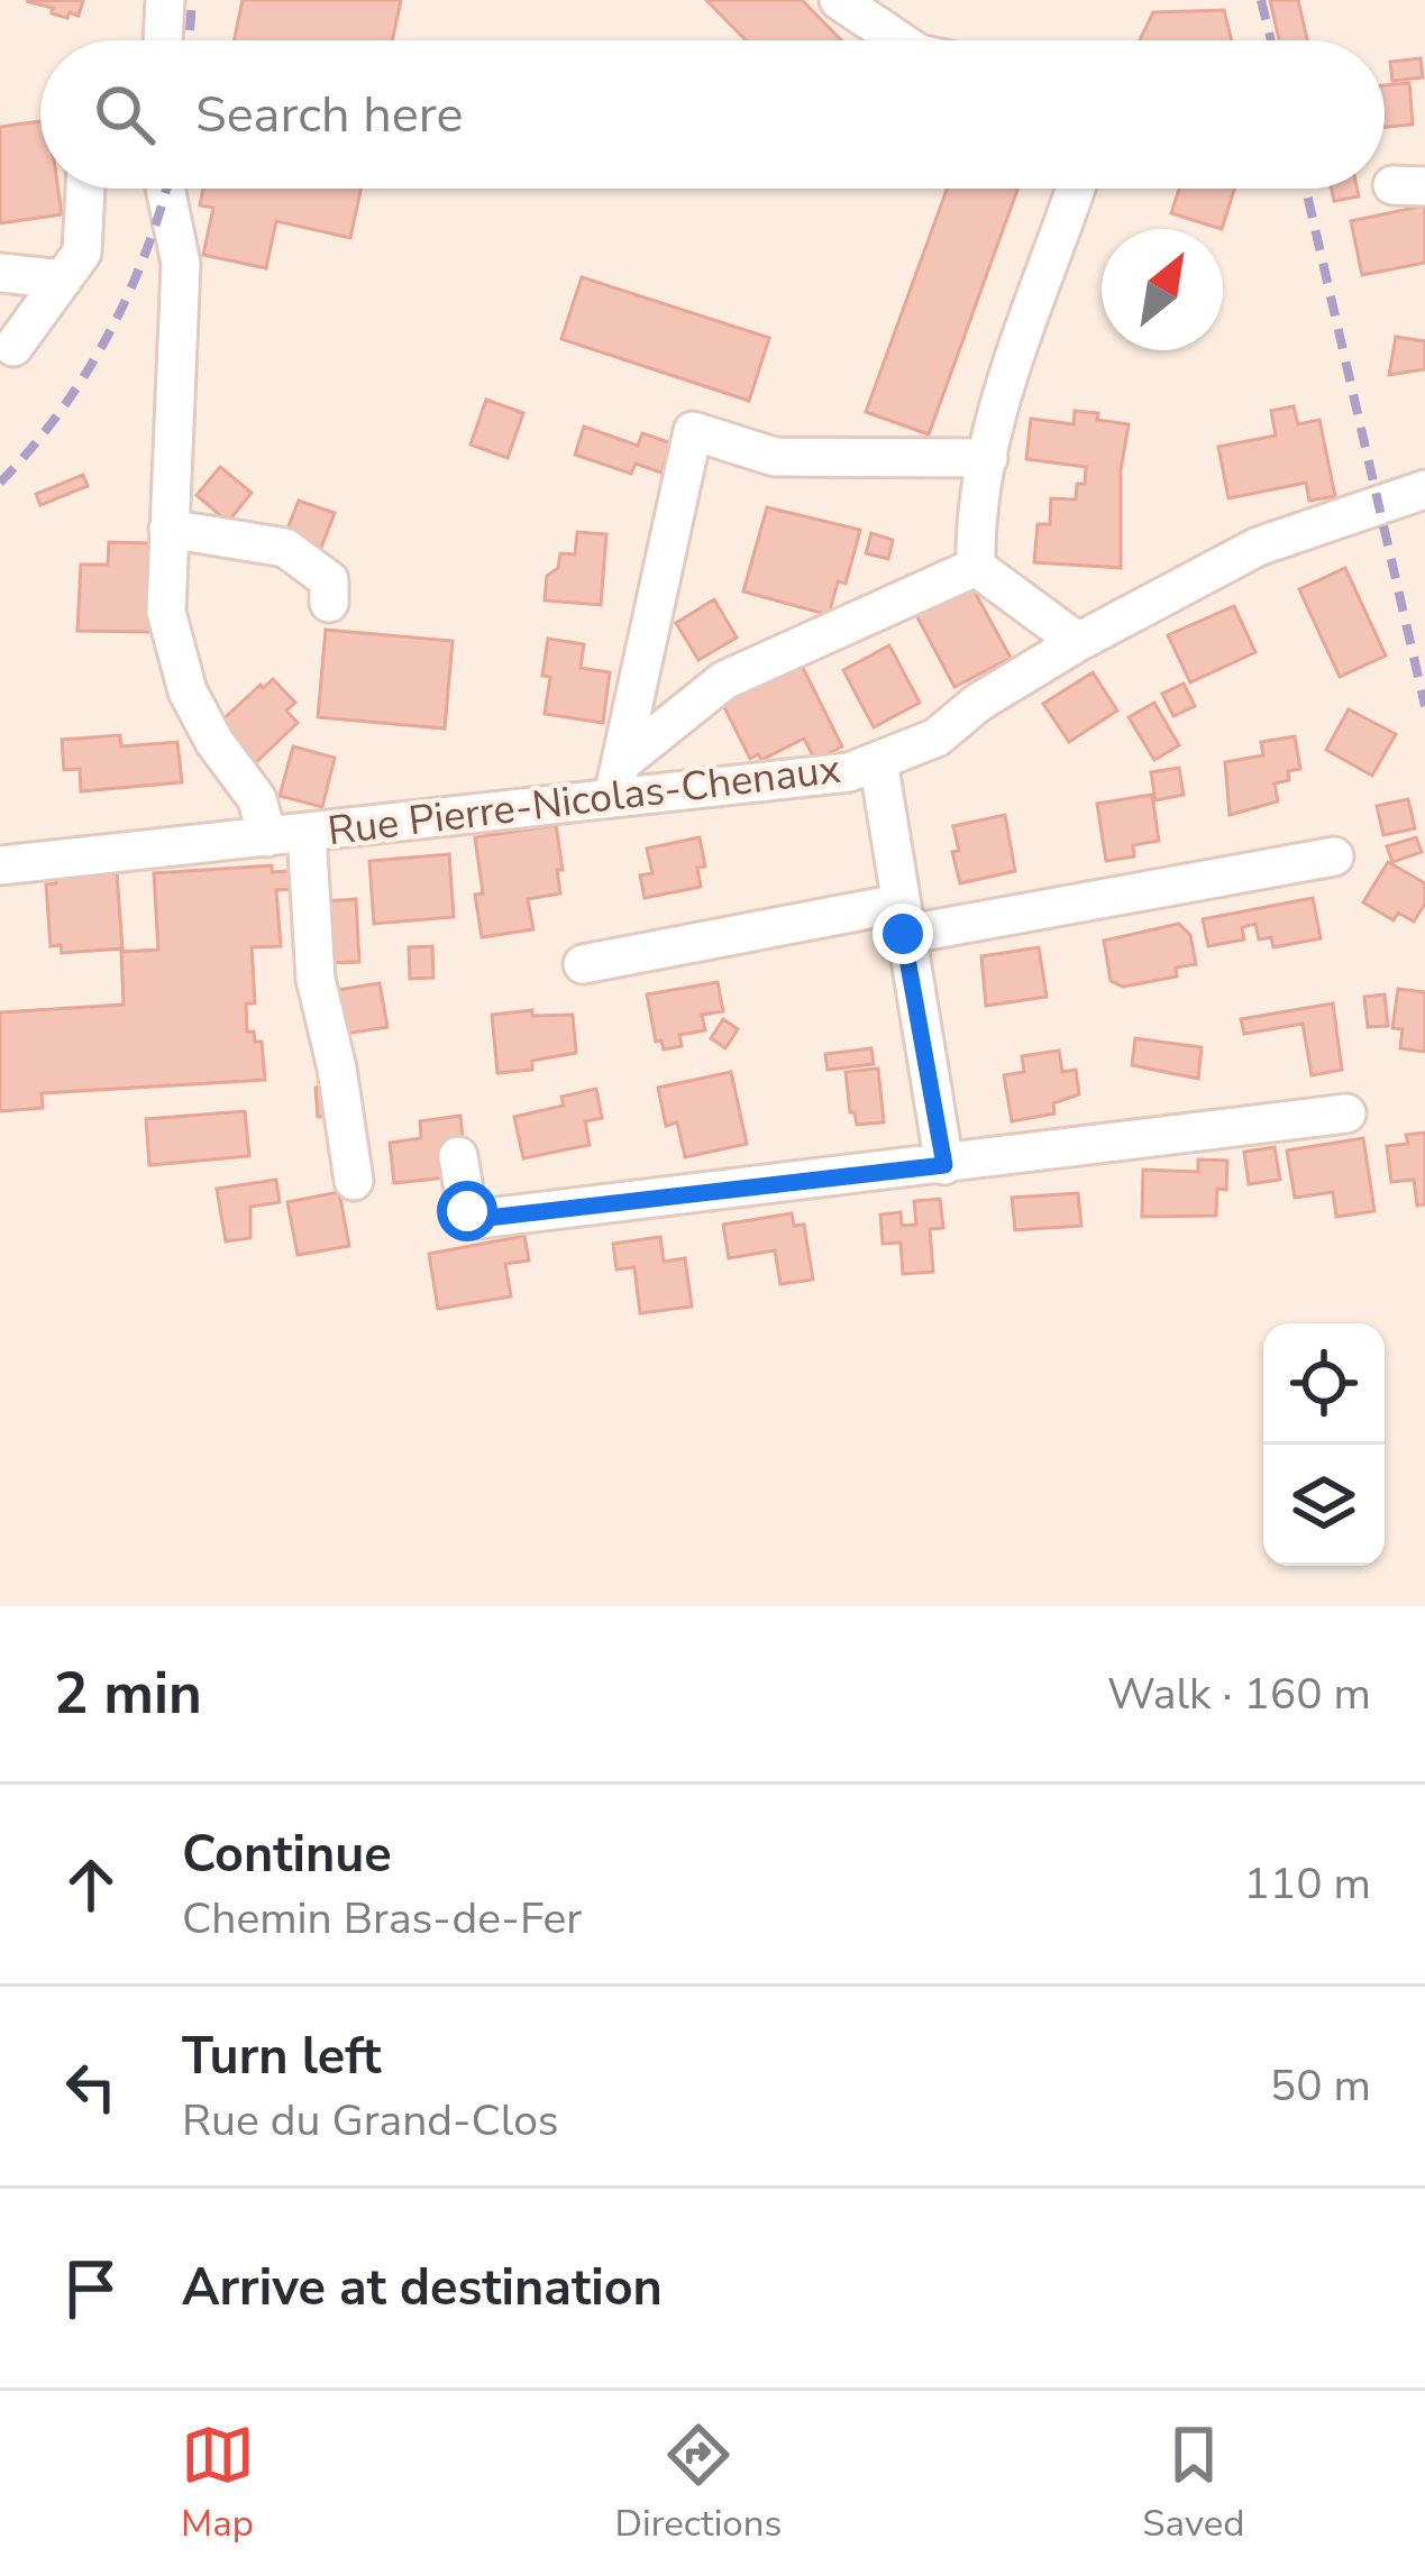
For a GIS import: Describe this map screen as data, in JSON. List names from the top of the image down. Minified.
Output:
{"streets":{"street":["Rue Pierre-Nicolas-Chenaux"]},"north":"top right","page":{"search":"Search here","heading":["2 min","Walk · 160 m"],"list":[["Continue","Chemin Bras-de-Fer","110 m"],["Turn left","Rue du Grand-Clos","50 m"],"Arrive at destination"],"nav":["Map","Directions","Saved"]}}
